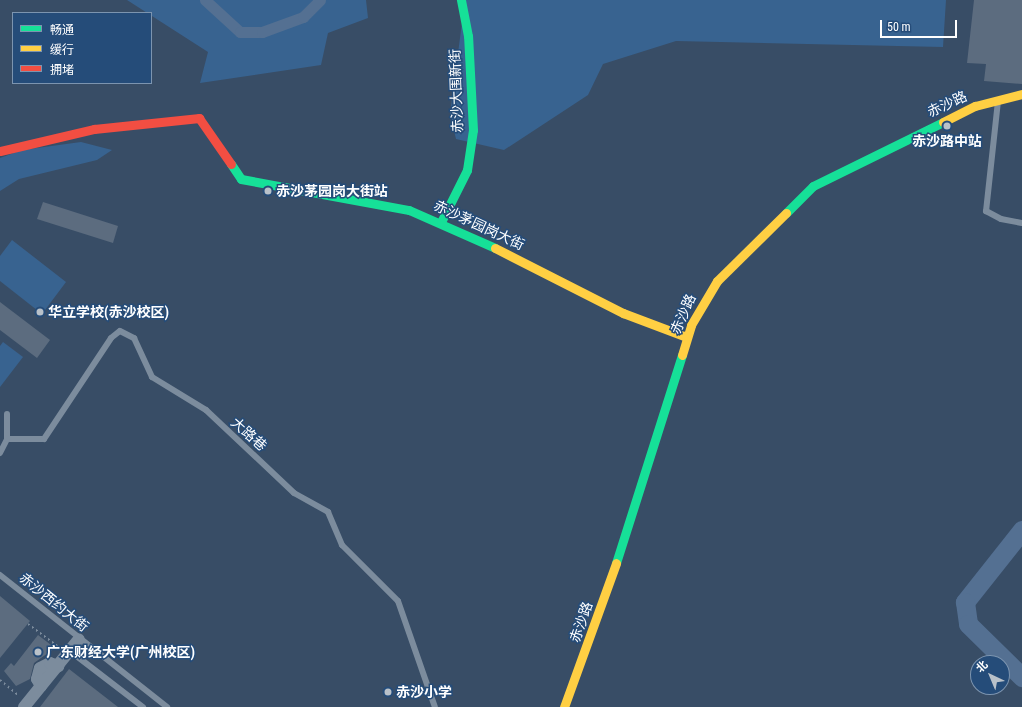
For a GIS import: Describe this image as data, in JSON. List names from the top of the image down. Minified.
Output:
{"streets":{"street":["赤沙大围新街","赤沙路","赤沙茅园岗大街"],"lane":["大路巷","赤沙西约大街"]},"crossings":[["赤沙大围新街","赤沙茅园岗大街"],["赤沙路","赤沙茅园岗大街"]],"places":["赤沙路中站","赤沙茅园岗大街站","华立学校(赤沙校区)","广东财经大学(广州校区)","赤沙小学"],"legend":["畅通","缓行","拥堵"],"scale_bar":"50 m","north":"top left"}
